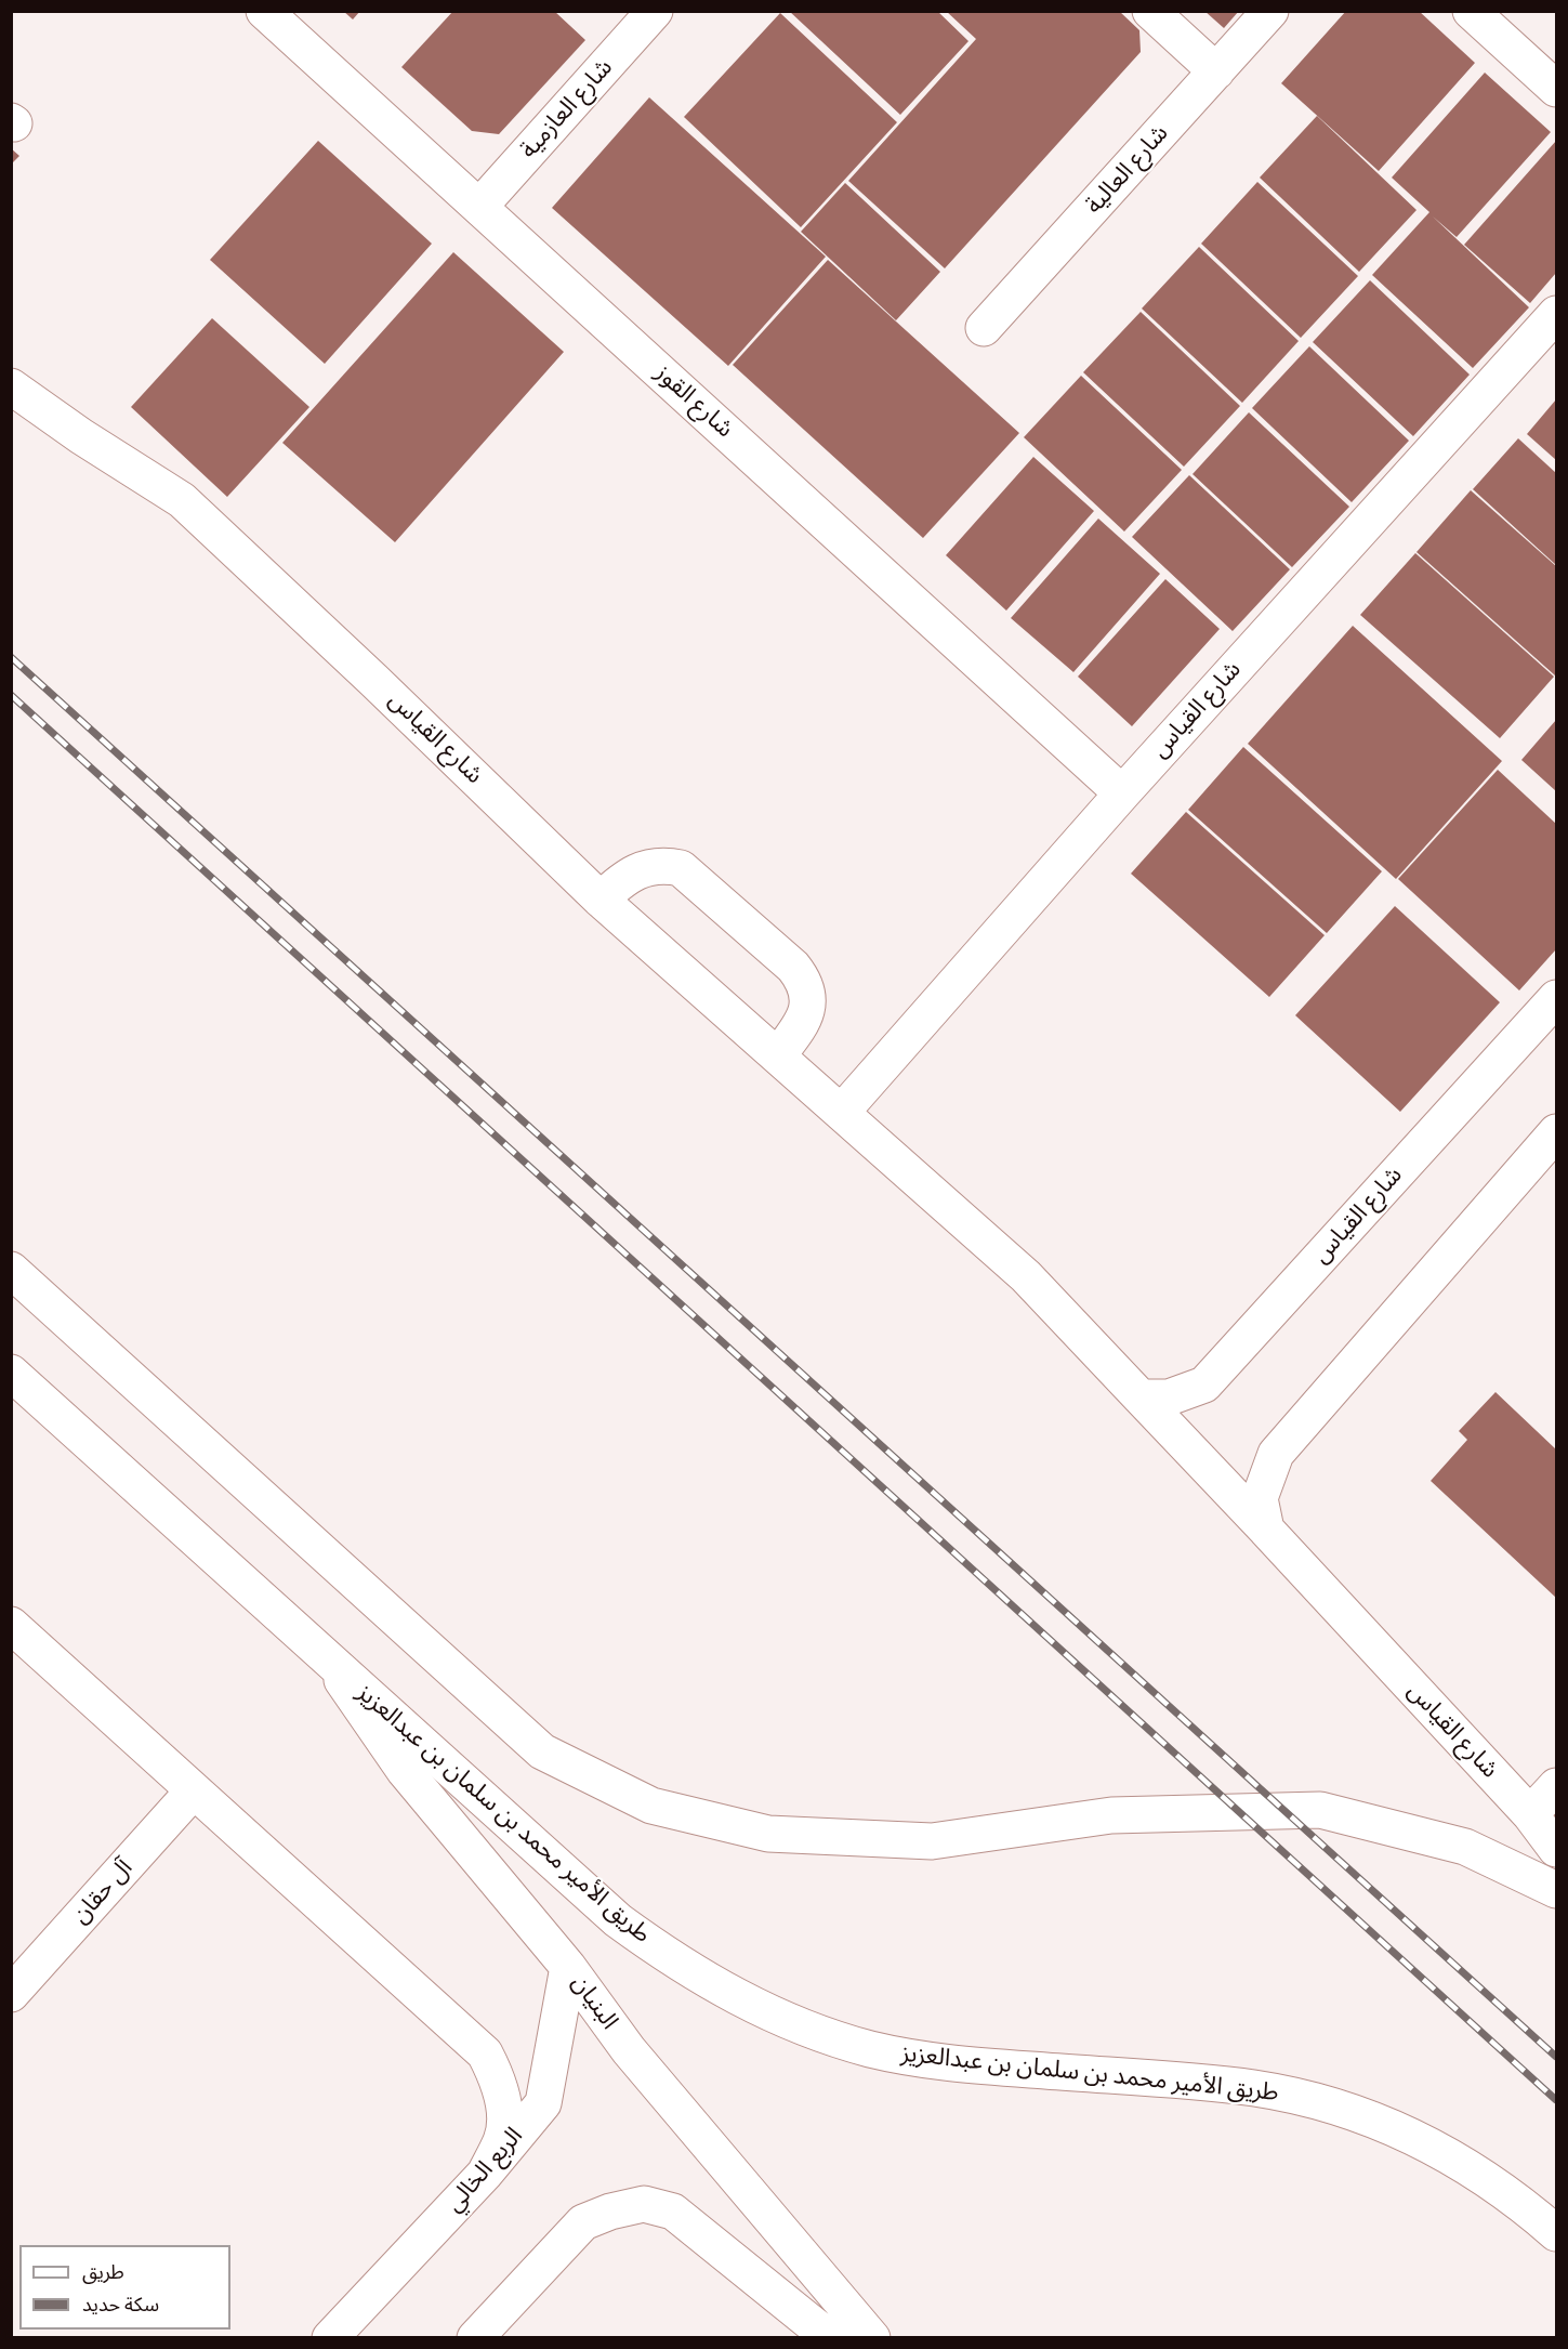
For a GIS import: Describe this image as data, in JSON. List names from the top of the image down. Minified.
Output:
{"streets":{"street":["شارع العازمية","شارع العالية","شارع القوز","شارع القياس","طريق الأمير محمد بن سلمان بن عبدالعزيز","آل حقان","البنيان","الربع الخالي"]},"crossings":[["شارع العازمية","شارع القوز"],["شارع القوز","شارع القياس"],["طريق الأمير محمد بن سلمان بن عبدالعزيز","البنيان"],["البنيان","الربع الخالي"]],"legend":["طريق","سكة حديد"]}
